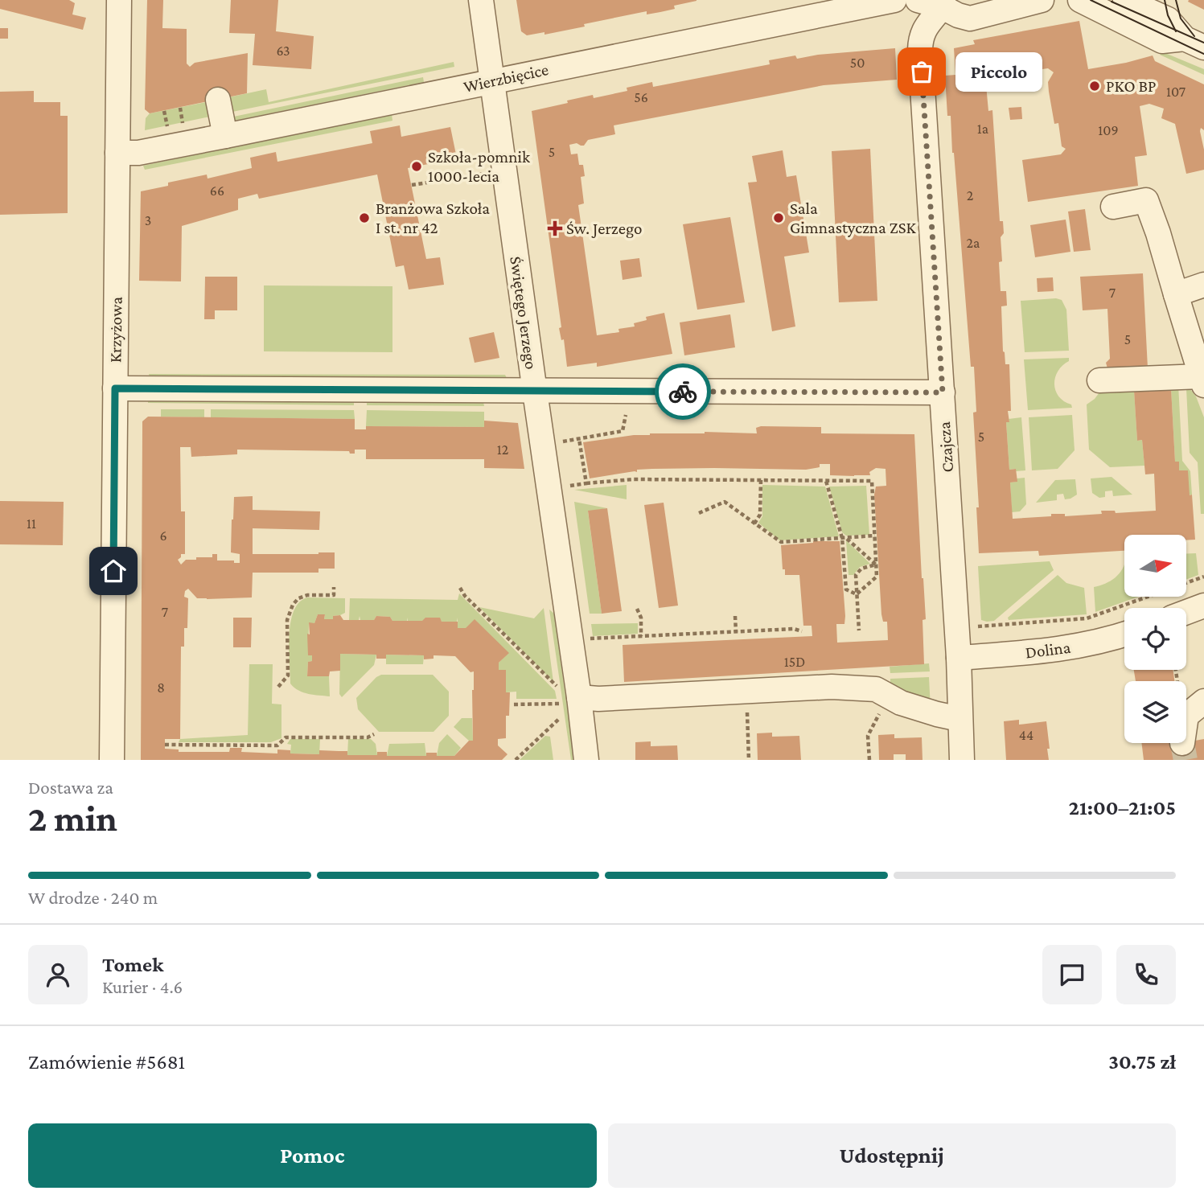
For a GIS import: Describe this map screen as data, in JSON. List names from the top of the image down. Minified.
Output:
{"streets":{"street":["Wierzbięcice","Świętego Jerzego","Krzyżowa","Czajcza","Dolina"]},"crossings":[["Wierzbięcice","Świętego Jerzego"],["Wierzbięcice","Krzyżowa"],["Czajcza","Dolina"]],"places":{"other":["Piccolo","PKO BP","Szkoła-pomnik 1000-lecia","Branżowa Szkoła I st. nr 42","Sala Gimnastyczna ZSK"],"health":["Św. Jerzego"]},"house_numbers":["63","50","107","56","1a","109","5","66","2","3","2a","7","5","5","12","11","6","7","15D","8","44"],"north":"right","page":{"bubble":"Piccolo","heading":["2 min","Dostawa za","21:00–21:05"],"panel":["Tomek","Kurier · 4.6","Zamówienie #5681","30.75 zł"],"bar":"W drodze · 240 m","buttons":["Pomoc","Udostępnij"]}}
